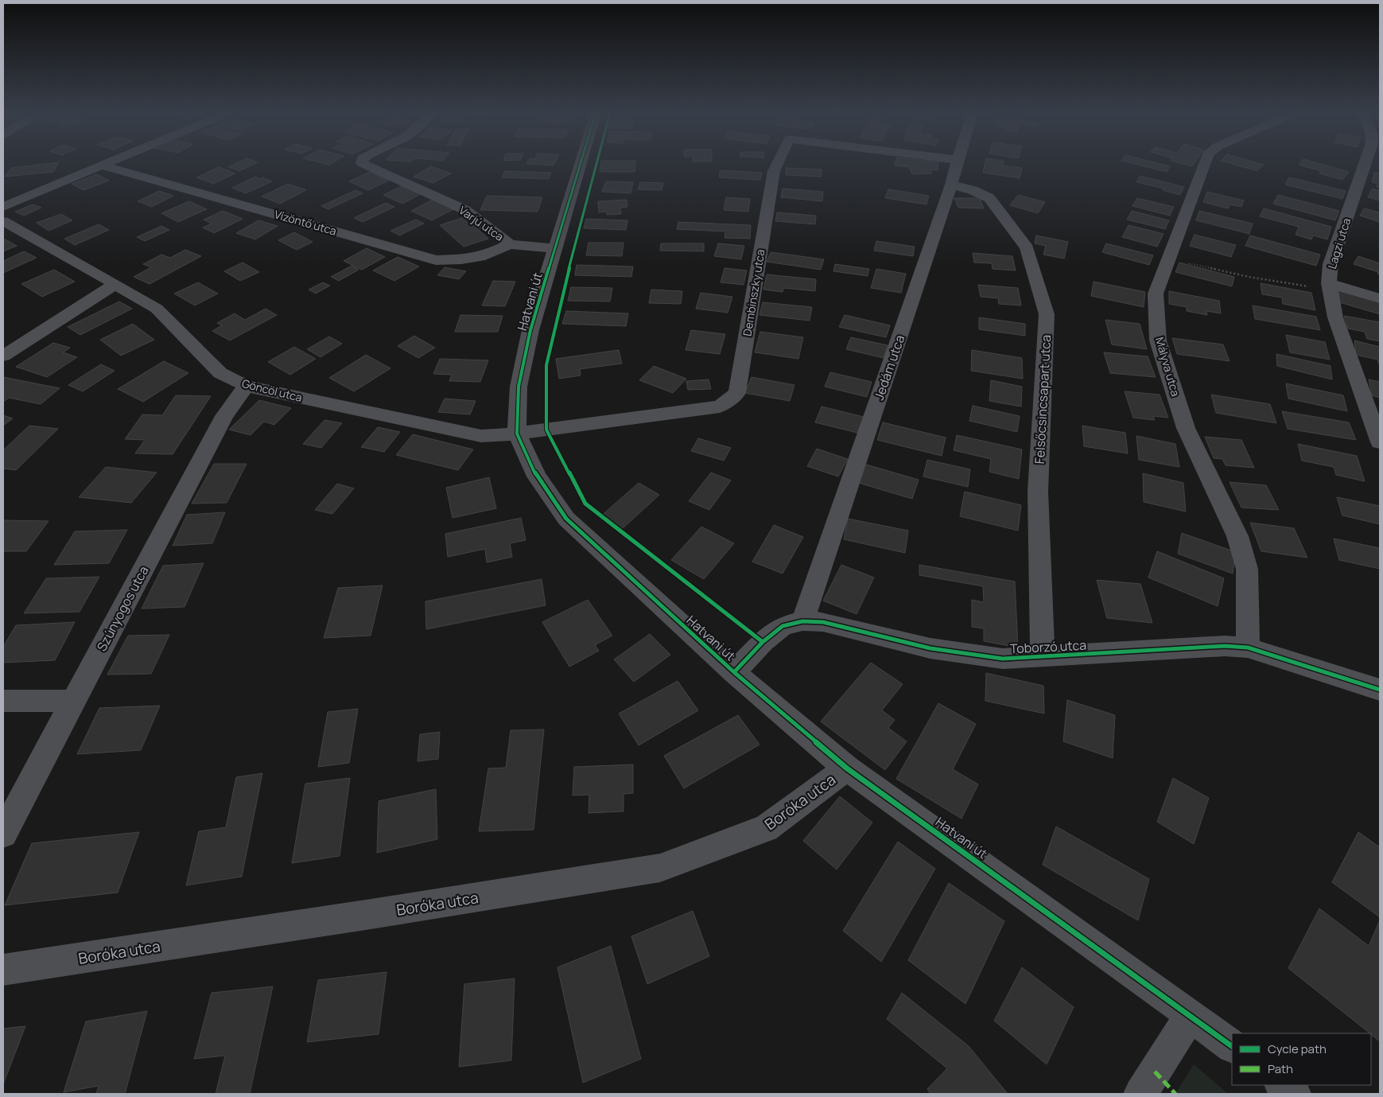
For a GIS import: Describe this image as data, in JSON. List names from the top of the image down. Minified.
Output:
{"streets":{"street":["Vízöntő utca","Varjú utca","Lagzi utca","Dembinszky utca","Hatvani út","Mályva utca","Jedám utca","Göncöl utca","Felsőcsincsapart utca","Szúnyogos utca","Toborzó utca","Boróka utca"]},"crossings":[["Vízöntő utca","Varjú utca"],["Varjú utca","Hatvani út"],["Dembinszky utca","Hatvani út"],["Dembinszky utca","Göncöl utca"],["Hatvani út","Göncöl utca"],["Hatvani út","Toborzó utca"],["Hatvani út","Boróka utca"],["Mályva utca","Toborzó utca"],["Jedám utca","Felsőcsincsapart utca"],["Jedám utca","Toborzó utca"],["Göncöl utca","Szúnyogos utca"],["Felsőcsincsapart utca","Toborzó utca"]],"legend":["Cycle path","Path"]}
